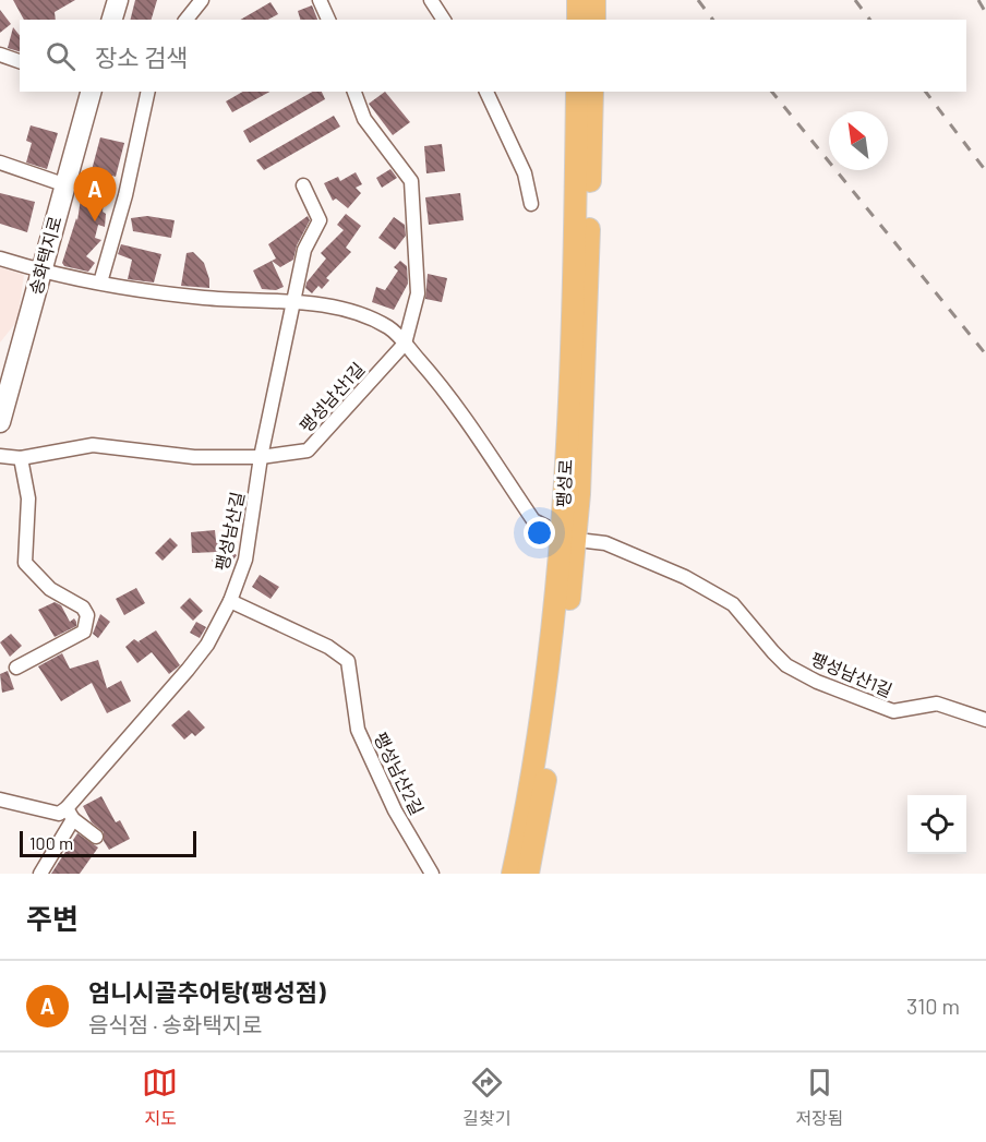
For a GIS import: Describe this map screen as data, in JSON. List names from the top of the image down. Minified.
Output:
{"streets":{"main road":["팽성로"],"street":["송화택지로","팽성남산1길","팽성남산길","팽성남산2길"]},"crossings":[["팽성남산1길","팽성남산길"],["팽성남산길","팽성남산2길"]],"scale_bar":"100 m","north":"top left","page":{"search":"장소 검색","pins":"A","scale":"100 m","heading":"주변","list":[{"mark":"A","name":"엄니시골추어탕(팽성점)","note":"음식점 · 송화택지로","value":"310 m"}],"nav":["지도","길찾기","저장됨"]}}
